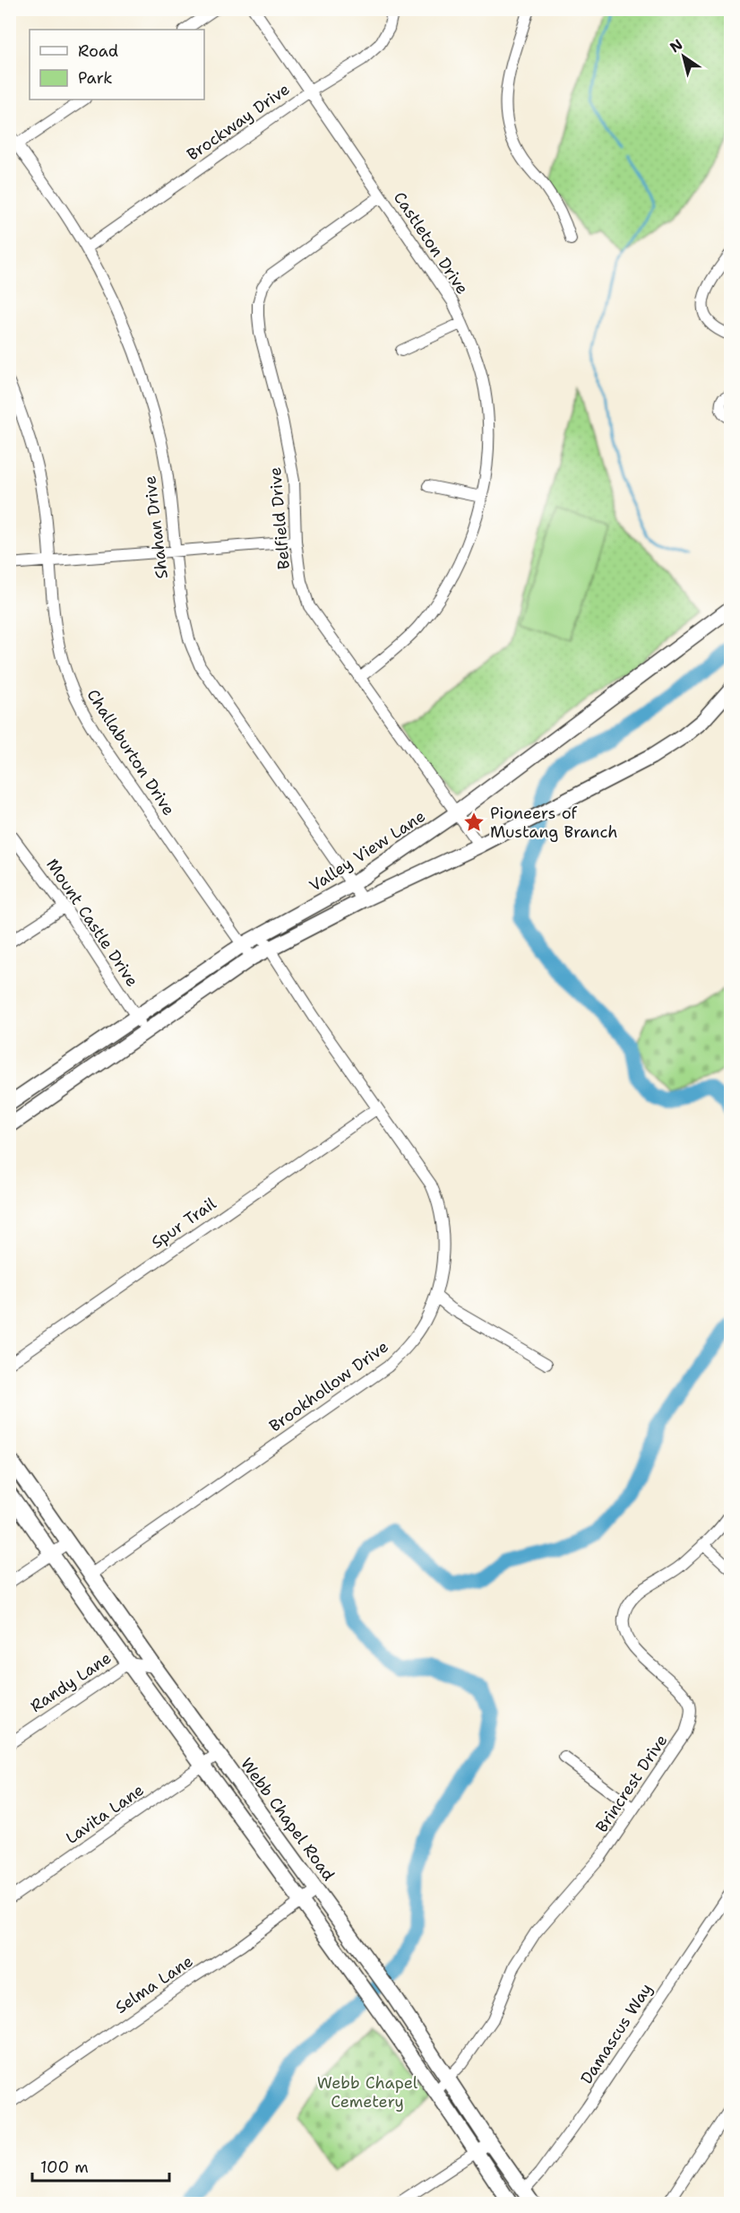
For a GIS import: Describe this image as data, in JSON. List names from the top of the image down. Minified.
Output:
{"streets":{"main road":["Valley View Lane","Webb Chapel Road"],"street":["Brockway Drive","Castleton Drive","Belfield Drive","Shahan Drive","Challaburton Drive","Mount Castle Drive","Spur Trail","Brookhollow Drive","Randy Lane","Brincrest Drive","Lavita Lane","Selma Lane","Damascus Way"]},"crossings":[["Brockway Drive","Castleton Drive"],["Brockway Drive","Shahan Drive"],["Castleton Drive","Belfield Drive"],["Belfield Drive","Valley View Lane"],["Shahan Drive","Valley View Lane"],["Challaburton Drive","Valley View Lane"],["Valley View Lane","Mount Castle Drive"],["Valley View Lane","Brookhollow Drive"],["Spur Trail","Brookhollow Drive"],["Brookhollow Drive","Webb Chapel Road"],["Randy Lane","Webb Chapel Road"],["Brincrest Drive","Webb Chapel Road"],["Lavita Lane","Webb Chapel Road"],["Webb Chapel Road","Selma Lane"],["Webb Chapel Road","Damascus Way"]],"parks":["Webb Chapel Cemetery"],"places":{"place":["Pioneers of Mustang Branch"]},"legend":["Road","Park"],"scale_bar":"100 m","north":"top left"}
